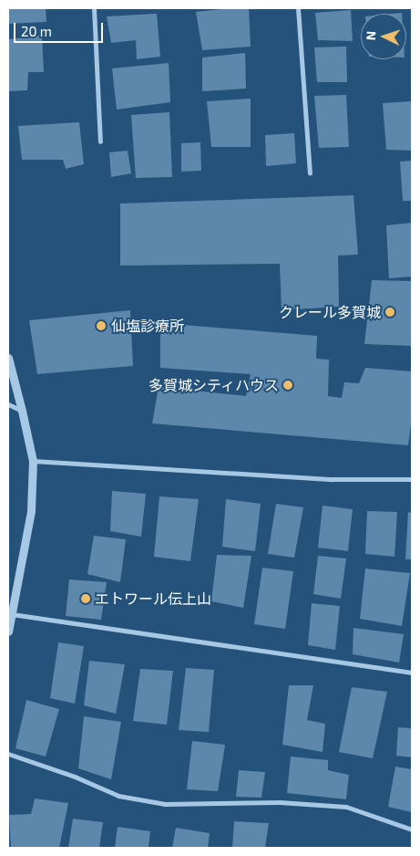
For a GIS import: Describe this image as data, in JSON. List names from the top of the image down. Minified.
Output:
{"places":["クレール多賀城","仙塩診療所","多賀城シティハウス","エトワール伝上山"],"scale_bar":"20 m","north":"left"}
